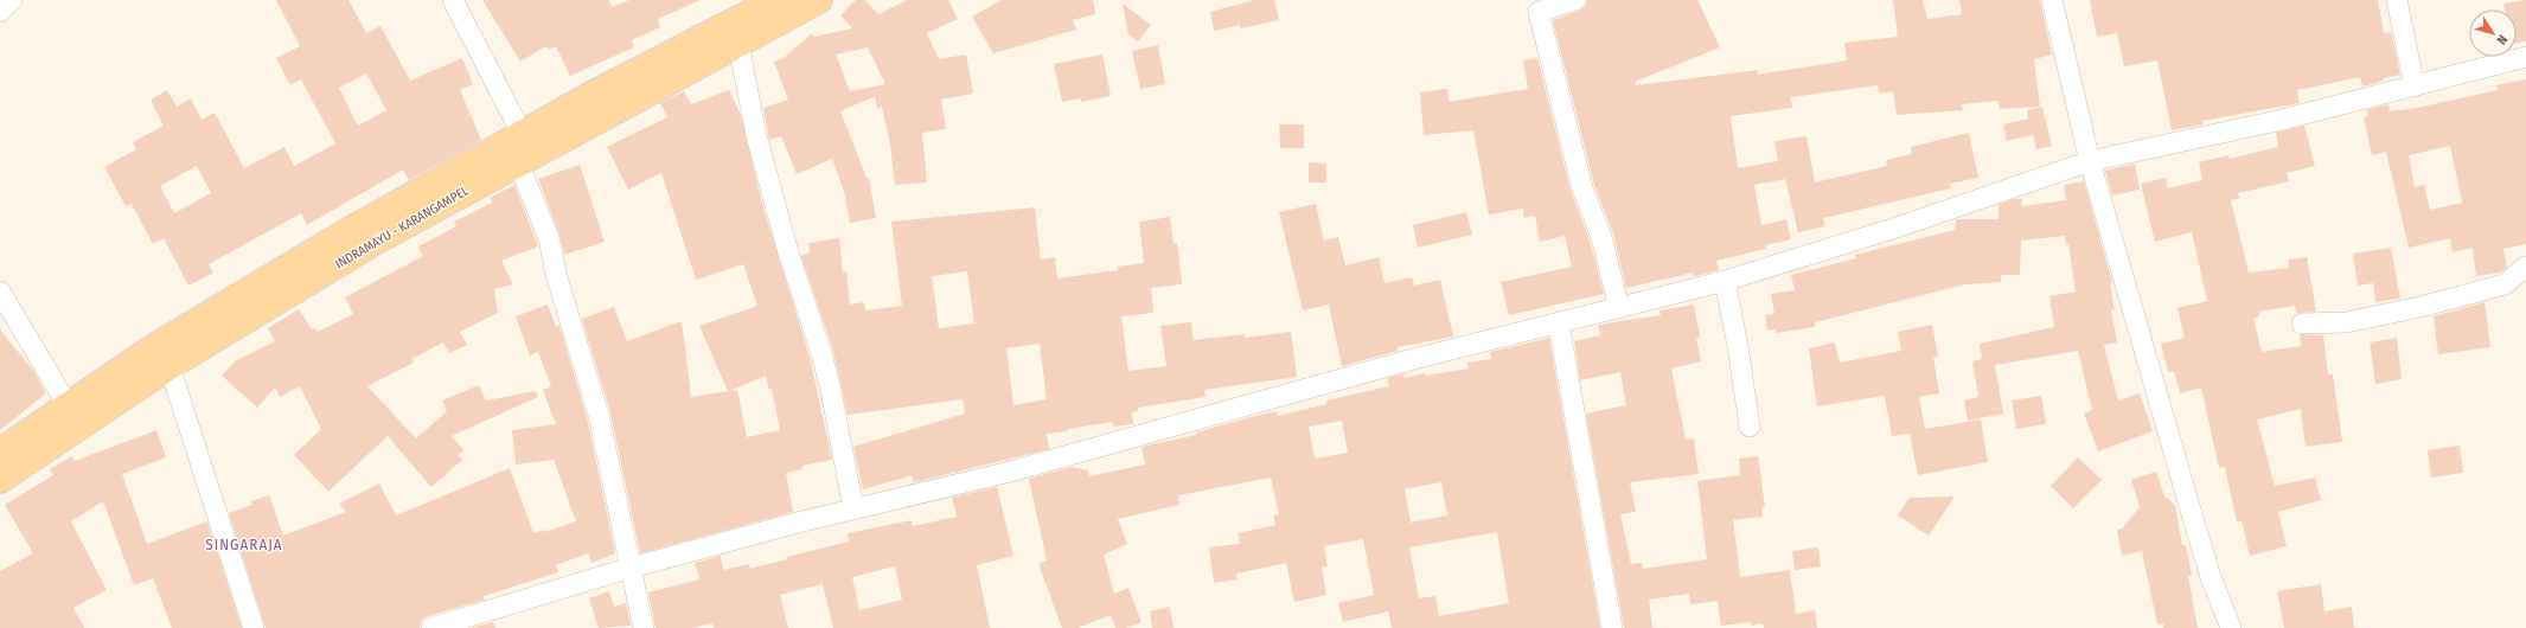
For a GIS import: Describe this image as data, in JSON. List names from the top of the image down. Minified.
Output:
{"streets":{"main road":["INDRAMAYU - KARANGAMPEL"]},"districts":["SINGARAJA"],"north":"bottom right"}
